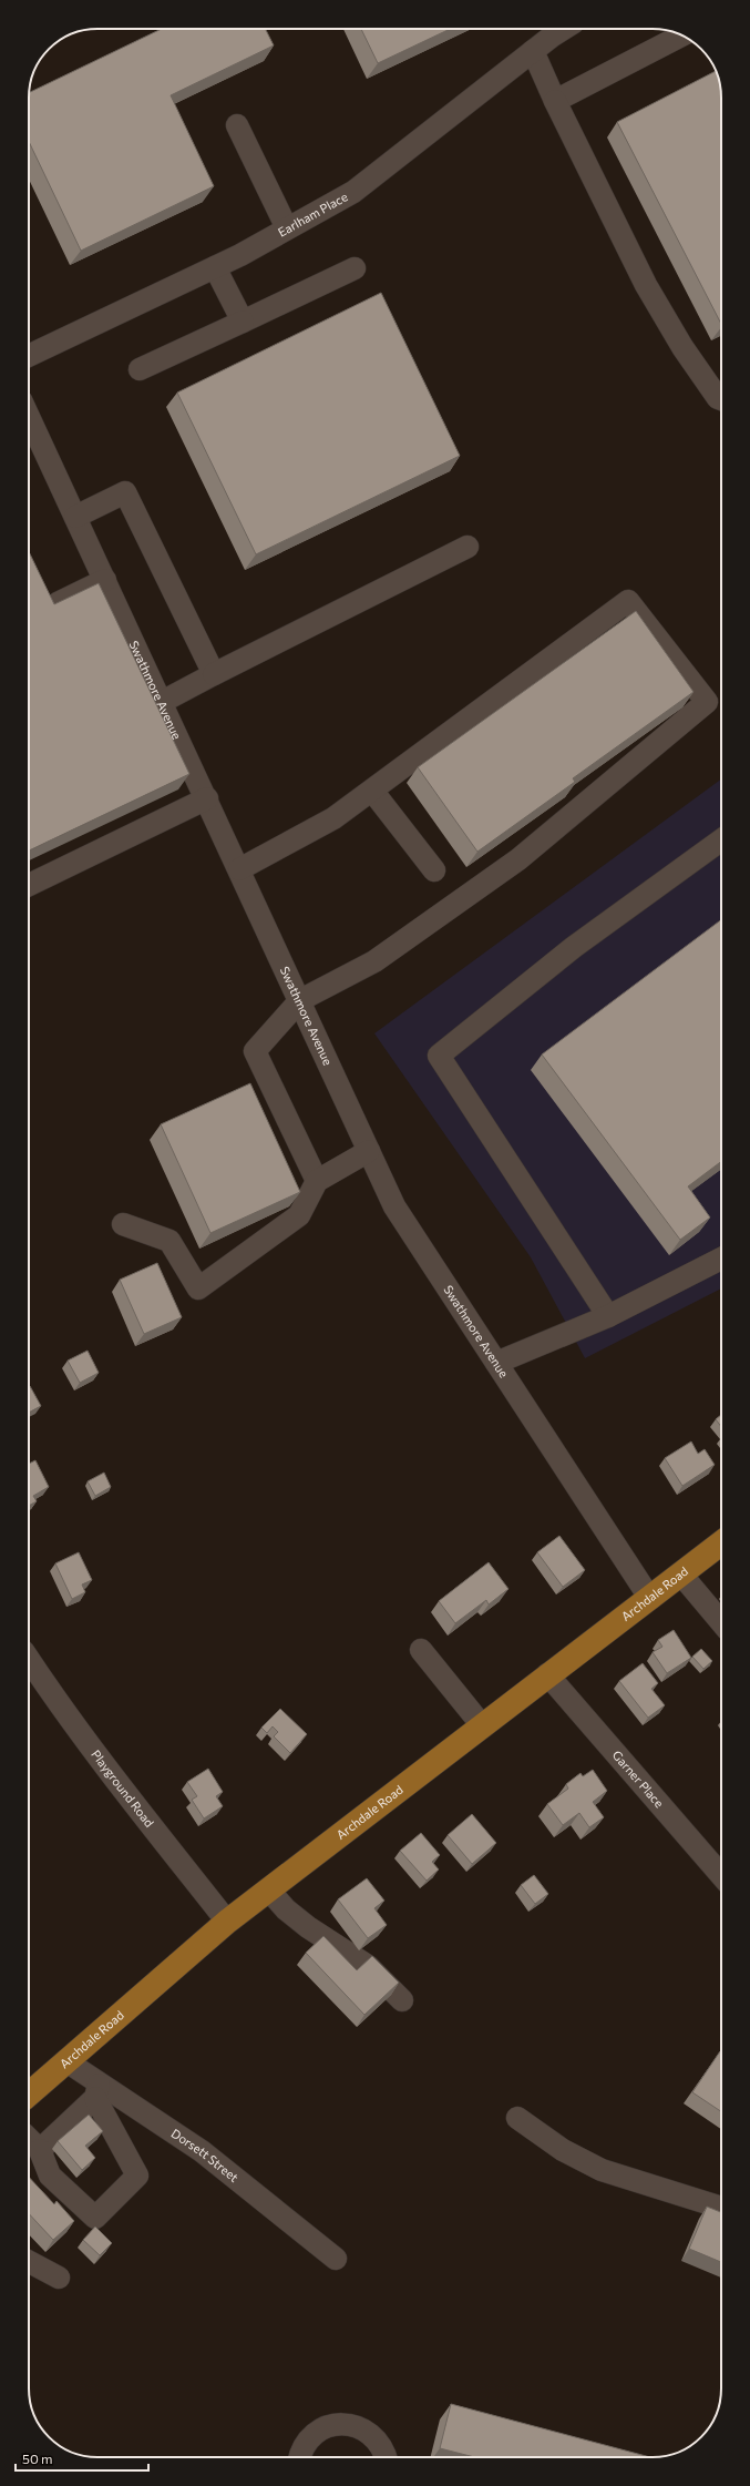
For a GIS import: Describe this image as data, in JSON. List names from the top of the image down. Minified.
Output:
{"streets":{"main road":["Archdale Road"],"street":["Earlham Place","Swathmore Avenue","Garner Place","Playground Road","Dorsett Street"]},"crossings":[["Swathmore Avenue","Archdale Road"],["Archdale Road","Garner Place"],["Archdale Road","Playground Road"],["Archdale Road","Dorsett Street"]],"scale_bar":"50 m"}
